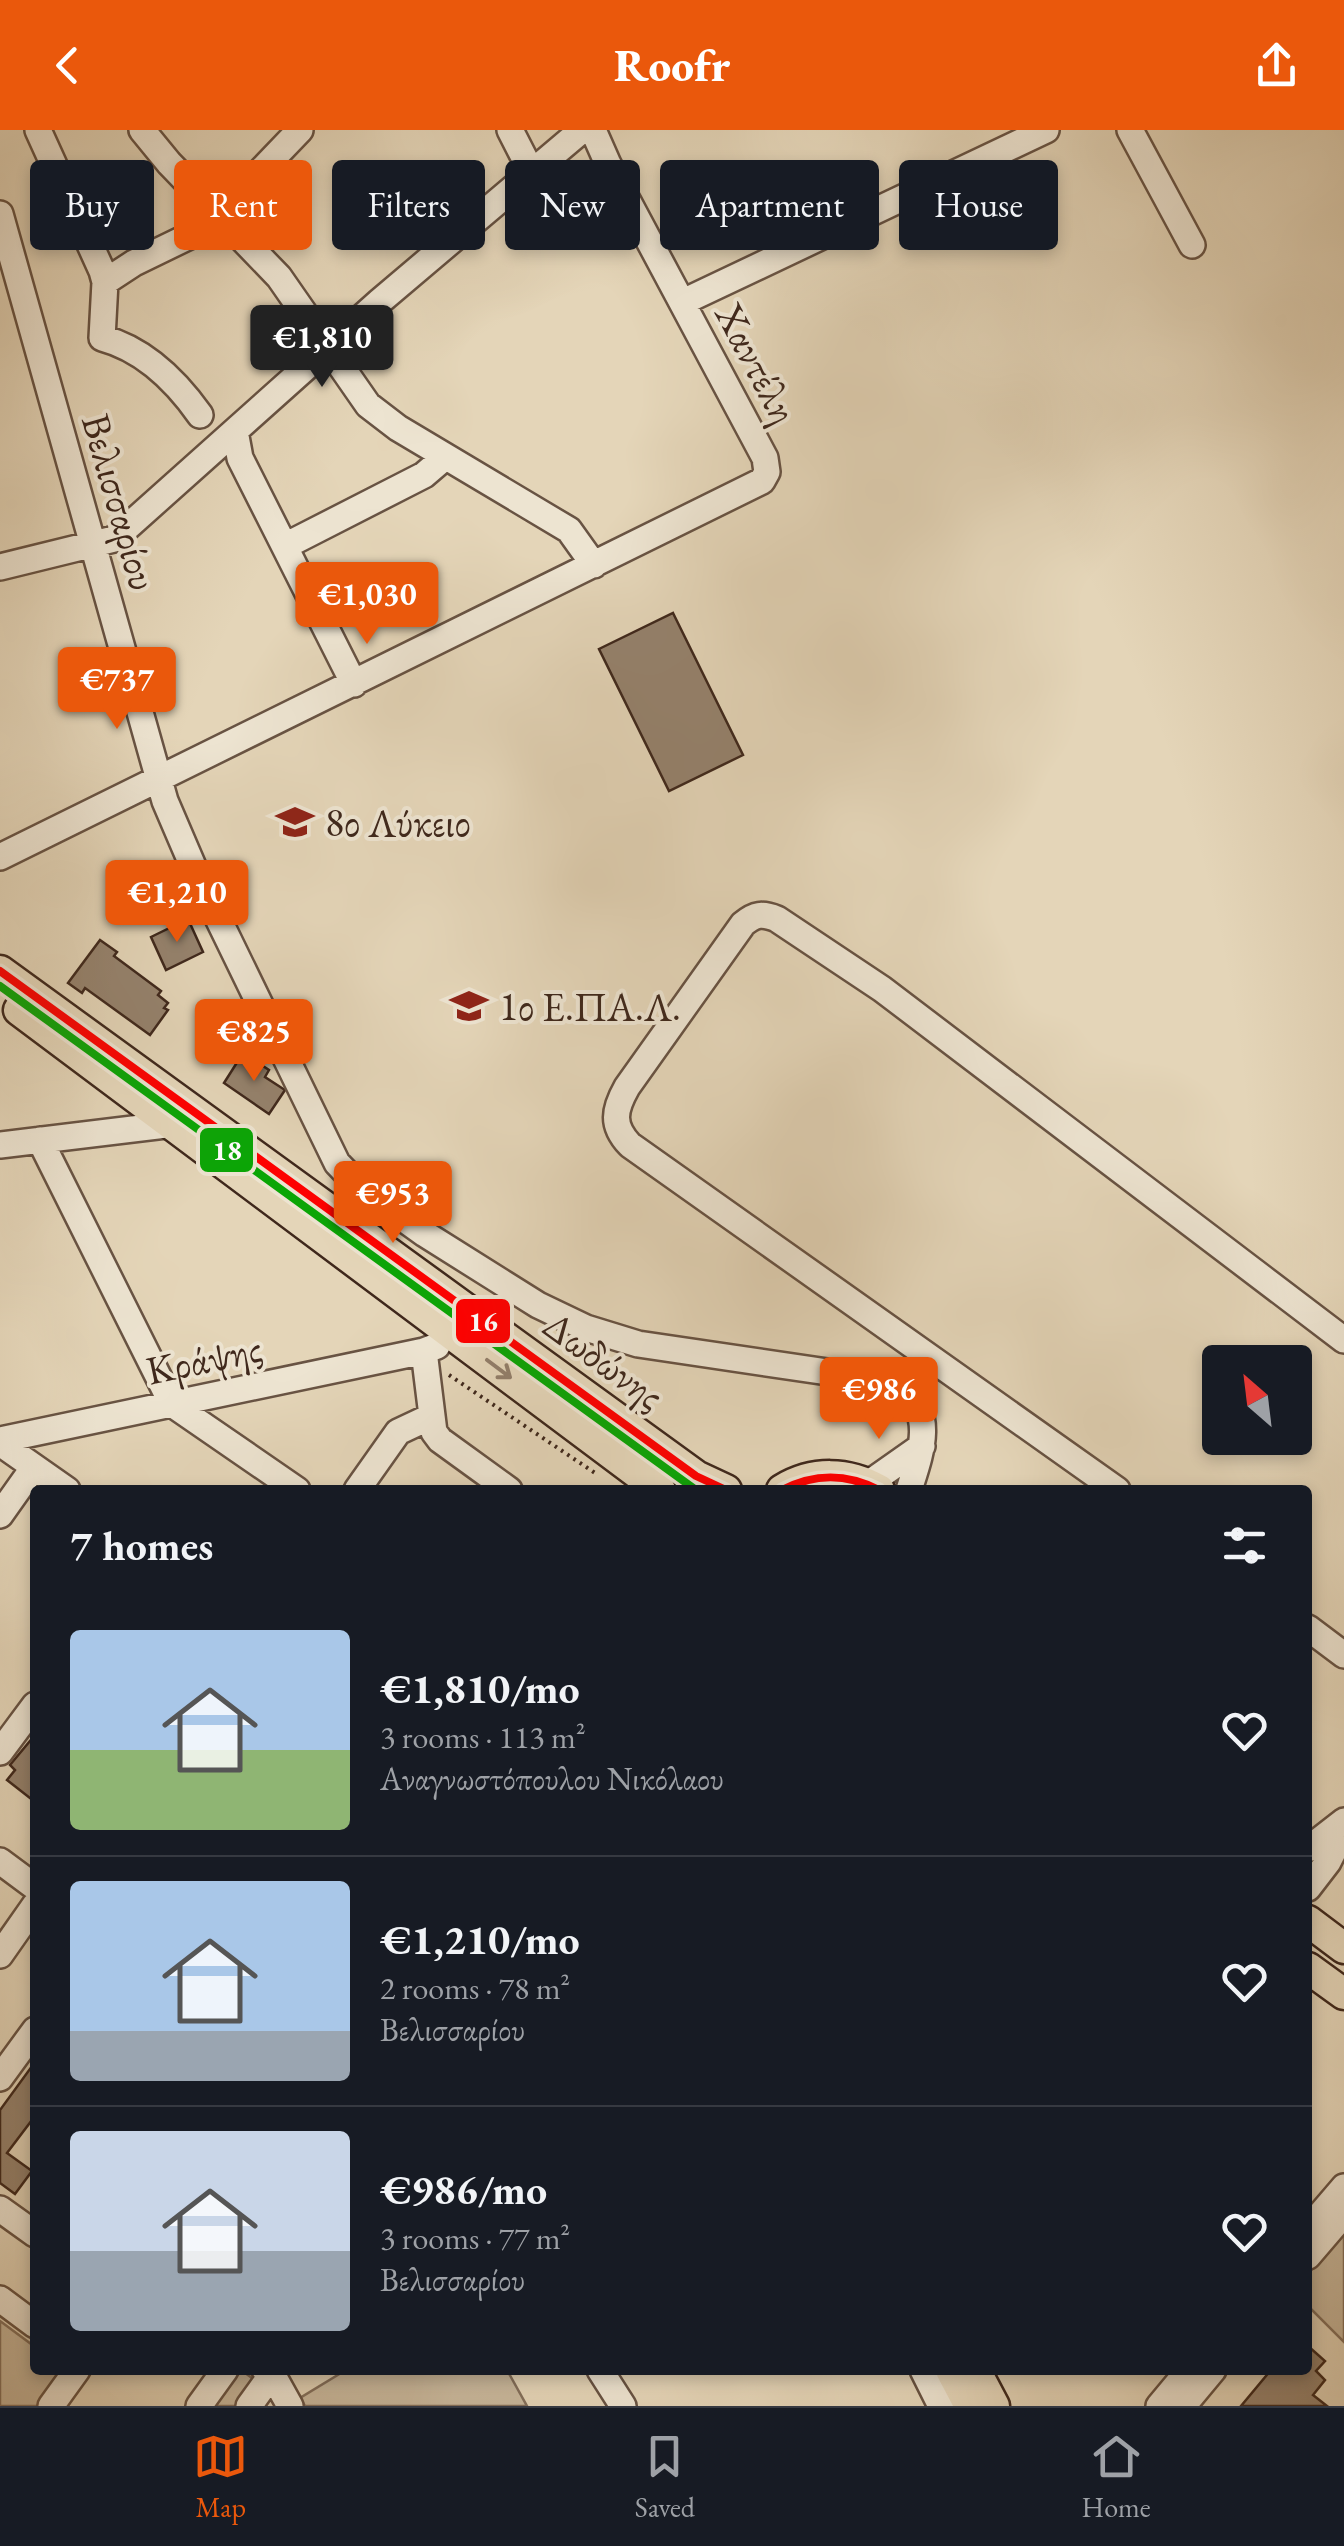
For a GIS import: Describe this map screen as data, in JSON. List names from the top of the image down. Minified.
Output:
{"streets":{"main road":["Δωδώνης"],"street":["Χαντέλη","Βελισσαρίου","Κράψης"]},"crossings":[["Κράψης","Δωδώνης"]],"places":{"school or university":["8ο Λύκειο","1ο Ε.ΠΑ.Λ."]},"lines":["transit line 16","transit line 18"],"north":"top left","page":{"header":"Roofr","chip":["Buy","Rent","Filters","New","Apartment","House"],"price":["€1,810","€1,030","€737","€1,210","€825","€953","€986"],"heading":"7 homes","list":[{"name":"€1,810/mo","note":"3 rooms · 113 m² · Αναγνωστόπουλου Νικόλαου"},{"name":"€1,210/mo","note":"2 rooms · 78 m² · Βελισσαρίου"},{"name":"€986/mo","note":"3 rooms · 77 m² · Βελισσαρίου"}],"tabs":["Map","Saved","Home"]}}
